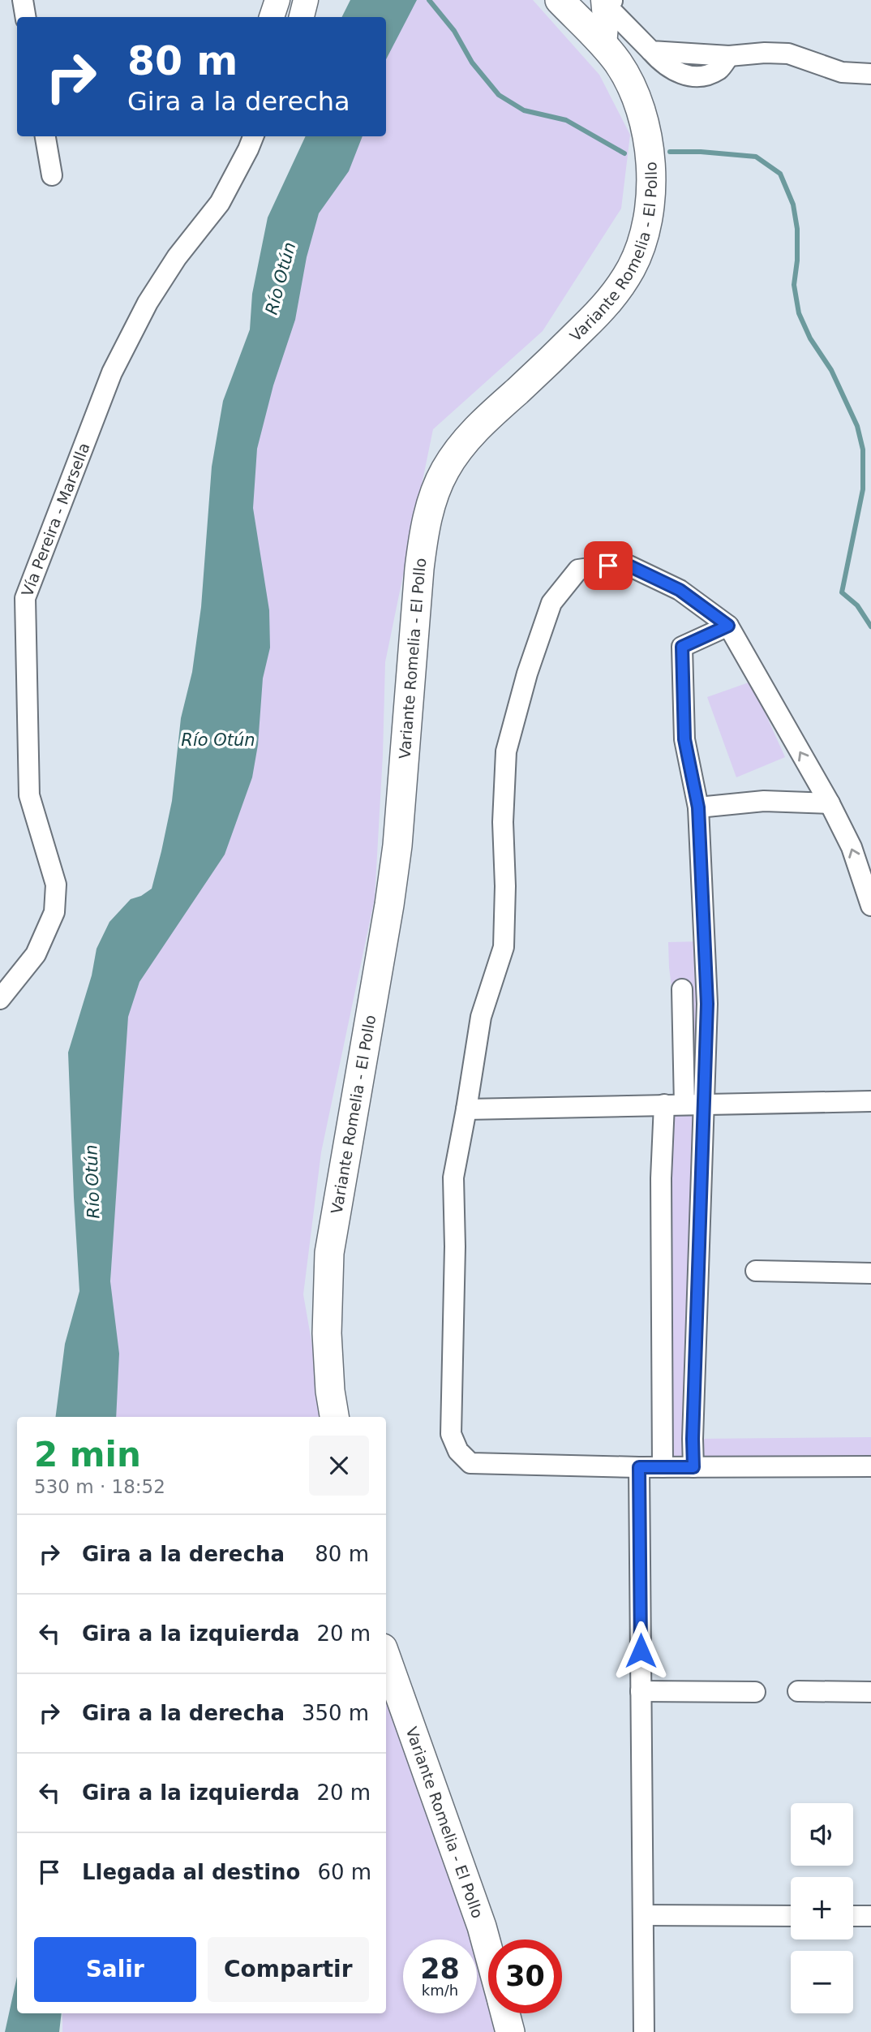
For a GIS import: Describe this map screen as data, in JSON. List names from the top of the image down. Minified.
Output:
{"streets":{"highway":["Variante Romelia - El Pollo"],"street":["Vía Pereira - Marsella"]},"water":["Río Otún"],"page":{"turn":["80 m","Gira a la derecha"],"heading":["2 min","530 m · 18:52"],"list":[{"name":"Gira a la derecha","value":"80 m"},{"name":"Gira a la izquierda","value":"20 m"},{"name":"Gira a la derecha","value":"350 m"},{"name":"Gira a la izquierda","value":"20 m"},{"name":"Llegada al destino","value":"60 m"}],"map_buttons":["+","−"],"buttons":["Salir","Compartir"],"speed":"28 km/h","limit":"30"}}
